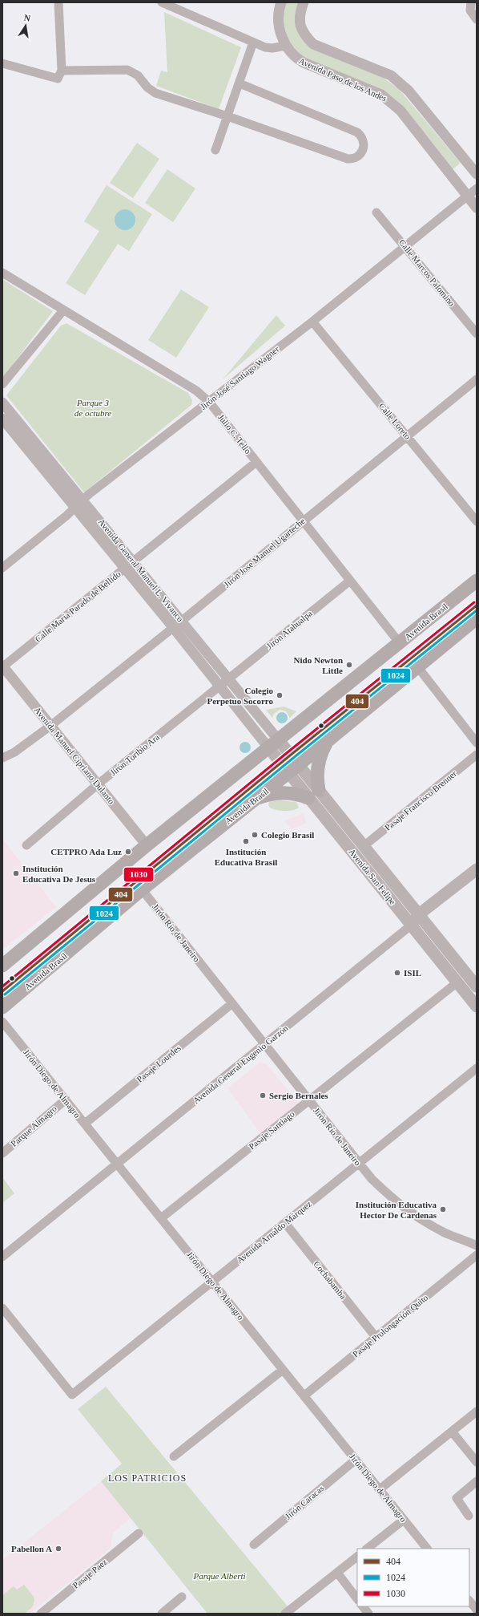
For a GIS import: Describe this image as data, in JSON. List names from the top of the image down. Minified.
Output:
{"streets":{"main road":["Avenida Brasil","Avenida San Felipe","Avenida General Eugenio Garzón"],"street":["Avenida Paso de los Andes","Calle Marcos Palomino","Jirón José Santiago Wagner","Calle Loreto","Julio C. Tello","Jirón Jose Manuel Ugarteche","Avenida General Manuel L. Vivanco","Calle María Parado de Bellido","Jirón Atahualpa","Jirón Toribio Ara","Avenida Manuel Cipriano Dulanto","Pasaje Francisco Brenner","Jirón Río de Janeiro","Pasaje Lourdes","Jirón Diego de Almagro","Parque Almagro","Pasaje Santiago","Avenida Arnaldo Márquez","Cochabamba","Pasaje Prolongación Quito","Jirón Caracas","Pasaje Paez"]},"crossings":[["Avenida Paso de los Andes","Jirón José Santiago Wagner"],["Calle Marcos Palomino","Jirón José Santiago Wagner"],["Jirón José Santiago Wagner","Calle Loreto"],["Jirón José Santiago Wagner","Julio C. Tello"],["Jirón José Santiago Wagner","Avenida General Manuel L. Vivanco"],["Calle Loreto","Jirón Jose Manuel Ugarteche"],["Julio C. Tello","Jirón Jose Manuel Ugarteche"],["Julio C. Tello","Calle María Parado de Bellido"],["Julio C. Tello","Avenida Brasil"],["Julio C. Tello","Jirón Atahualpa"],["Jirón Jose Manuel Ugarteche","Avenida General Manuel L. Vivanco"],["Jirón Jose Manuel Ugarteche","Avenida Manuel Cipriano Dulanto"],["Avenida General Manuel L. Vivanco","Calle María Parado de Bellido"],["Avenida General Manuel L. Vivanco","Avenida Brasil"],["Avenida General Manuel L. Vivanco","Jirón Atahualpa"],["Avenida General Manuel L. Vivanco","Jirón Toribio Ara"],["Avenida General Manuel L. Vivanco","Avenida San Felipe"],["Calle María Parado de Bellido","Avenida Manuel Cipriano Dulanto"],["Avenida Brasil","Avenida Manuel Cipriano Dulanto"],["Avenida Brasil","Avenida San Felipe"],["Avenida Brasil","Jirón Río de Janeiro"],["Jirón Atahualpa","Jirón Toribio Ara"],["Jirón Toribio Ara","Avenida Manuel Cipriano Dulanto"],["Pasaje Francisco Brenner","Avenida San Felipe"],["Avenida San Felipe","Avenida General Eugenio Garzón"],["Avenida San Felipe","Pasaje Santiago"],["Jirón Río de Janeiro","Pasaje Lourdes"],["Jirón Río de Janeiro","Avenida General Eugenio Garzón"],["Jirón Río de Janeiro","Pasaje Santiago"],["Jirón Río de Janeiro","Avenida Arnaldo Márquez"],["Pasaje Lourdes","Jirón Diego de Almagro"],["Avenida General Eugenio Garzón","Jirón Diego de Almagro"],["Jirón Diego de Almagro","Parque Almagro"],["Jirón Diego de Almagro","Pasaje Santiago"],["Jirón Diego de Almagro","Avenida Arnaldo Márquez"],["Jirón Diego de Almagro","Pasaje Prolongación Quito"],["Jirón Diego de Almagro","Jirón Caracas"],["Avenida Arnaldo Márquez","Cochabamba"],["Cochabamba","Pasaje Prolongación Quito"]],"districts":["LOS PATRICIOS"],"parks":["Parque 3 de octubre","Parque Alberti"],"places":["Nido Newton Little","Colegio Perpetuo Socorro","Colegio Brasil","Institución Educativa Brasil","CETPRO Ada Luz","Institución Educativa De Jesus","ISIL","Sergio Bernales","Institución Educativa Hector De Cardenas","Pabellon A"],"lines":["transit line 1030","transit line 404","transit line 1024"],"legend":["404","1024","1030"],"north":"top"}
